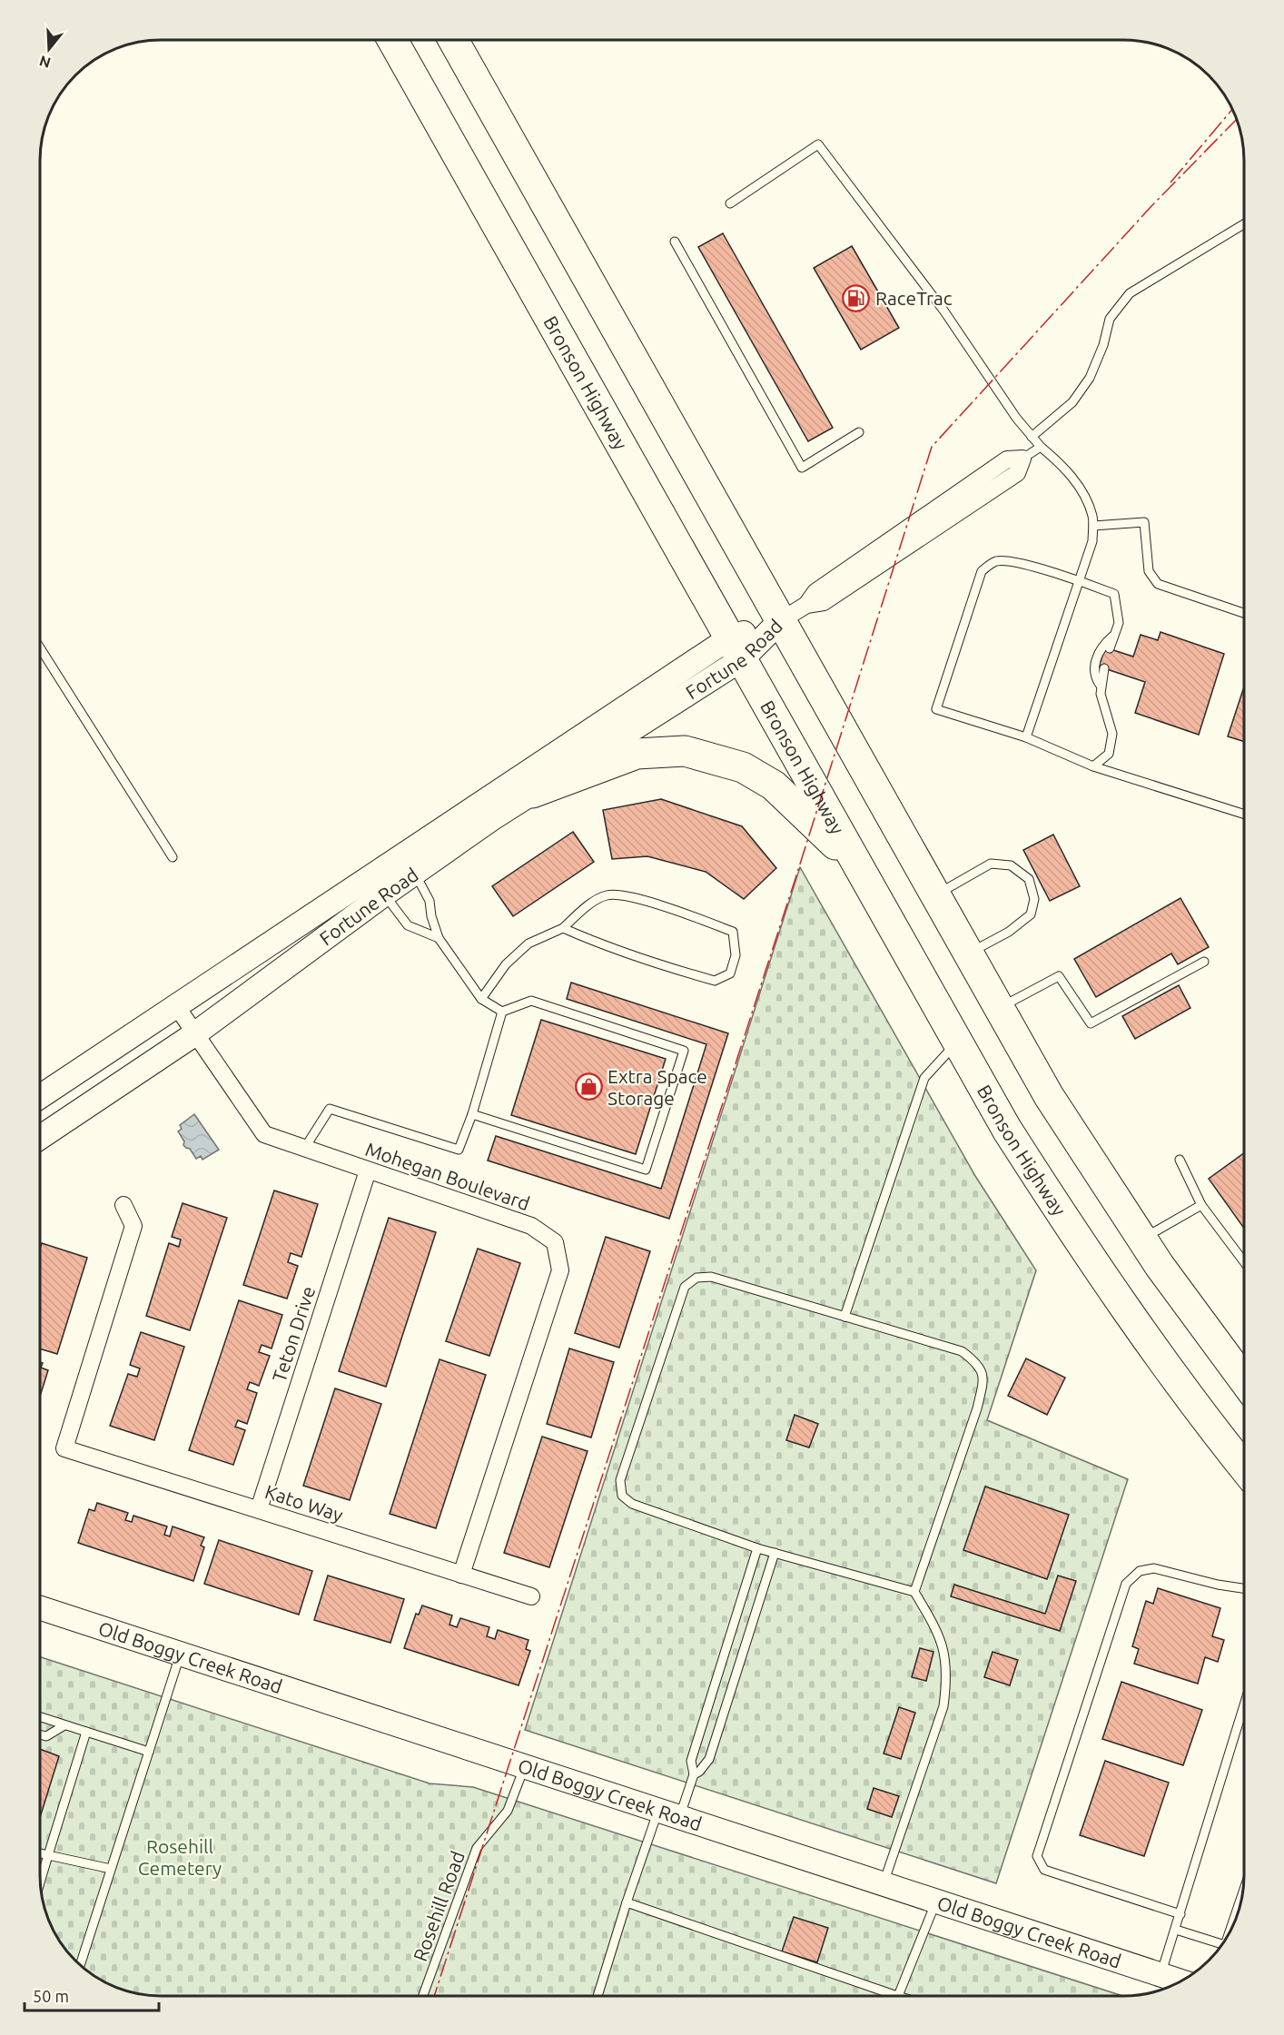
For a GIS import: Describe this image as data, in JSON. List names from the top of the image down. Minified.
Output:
{"streets":{"highway":["Bronson Highway"],"main road":["Fortune Road","Old Boggy Creek Road"],"street":["Mohegan Boulevard","Teton Drive","Kato Way"],"lane":["Rosehill Road"]},"crossings":[["Bronson Highway","Fortune Road"],["Fortune Road","Mohegan Boulevard"],["Mohegan Boulevard","Teton Drive"],["Mohegan Boulevard","Kato Way"],["Teton Drive","Kato Way"],["Old Boggy Creek Road","Rosehill Road"]],"parks":["Rosehill Cemetery"],"places":{"fuel station":["RaceTrac"],"shop":["Extra Space Storage"]},"scale_bar":"50 m","north":"bottom"}
